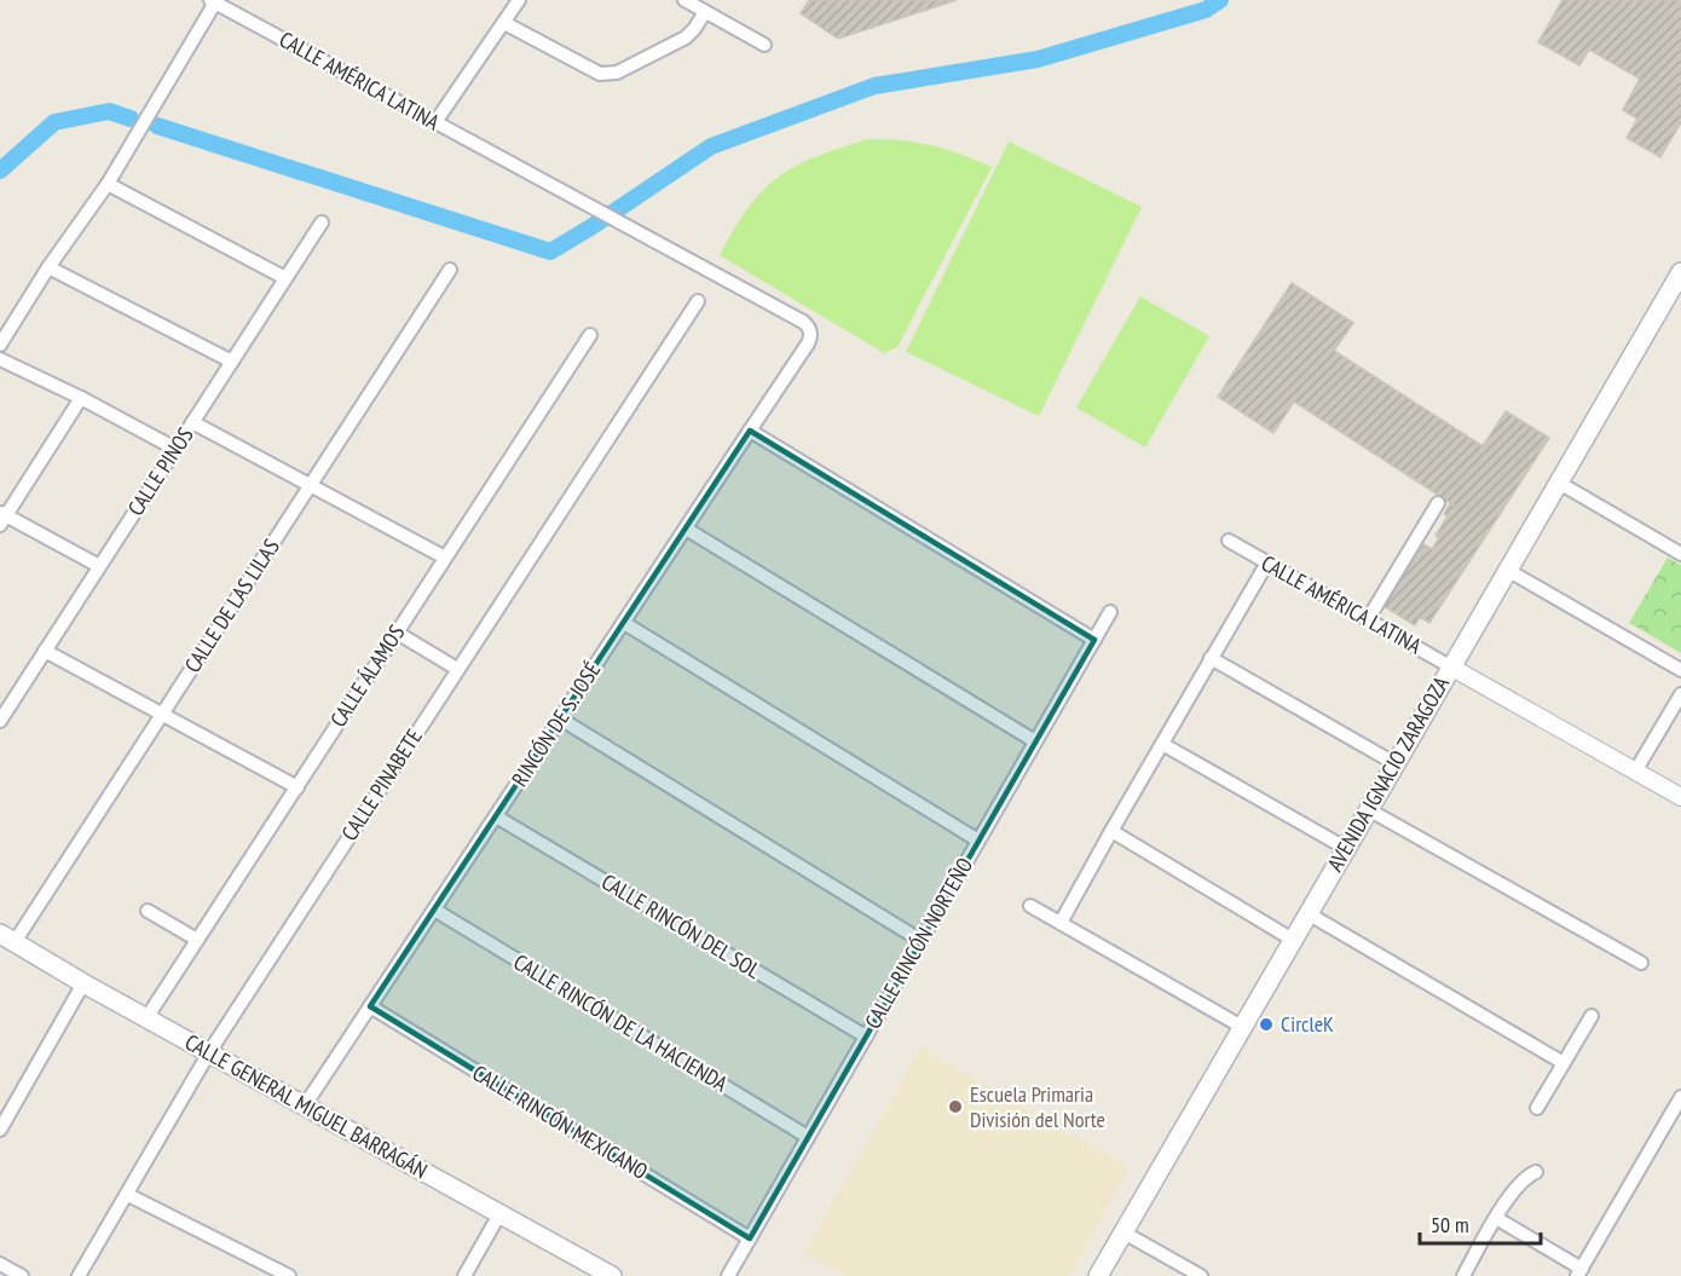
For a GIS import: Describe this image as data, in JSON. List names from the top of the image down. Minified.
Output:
{"streets":{"main road":["AVENIDA IGNACIO ZARAGOZA","CALLE GENERAL MIGUEL BARRAGÁN"],"street":["CALLE AMÉRICA LATINA","CALLE PINOS","CALLE DE LAS LILAS","CALLE ÁLAMOS","RINCÓN DE S. JOSÉ","CALLE PINABETE","CALLE RINCÓN DEL SOL","CALLE RINCÓN NORTEÑO","CALLE RINCÓN DE LA HACIENDA","CALLE RINCÓN MEXICANO"]},"crossings":[["CALLE AMÉRICA LATINA","RINCÓN DE S. JOSÉ"],["CALLE AMÉRICA LATINA","AVENIDA IGNACIO ZARAGOZA"],["CALLE DE LAS LILAS","CALLE GENERAL MIGUEL BARRAGÁN"],["CALLE ÁLAMOS","CALLE GENERAL MIGUEL BARRAGÁN"],["RINCÓN DE S. JOSÉ","CALLE RINCÓN DEL SOL"],["RINCÓN DE S. JOSÉ","CALLE RINCÓN DE LA HACIENDA"],["RINCÓN DE S. JOSÉ","CALLE GENERAL MIGUEL BARRAGÁN"],["RINCÓN DE S. JOSÉ","CALLE RINCÓN MEXICANO"],["CALLE PINABETE","CALLE GENERAL MIGUEL BARRAGÁN"],["CALLE RINCÓN DEL SOL","CALLE RINCÓN NORTEÑO"],["CALLE RINCÓN NORTEÑO","CALLE RINCÓN DE LA HACIENDA"],["CALLE RINCÓN NORTEÑO","CALLE RINCÓN MEXICANO"]],"places":["CircleK","Escuela Primaria División del Norte"],"scale_bar":"50 m"}
